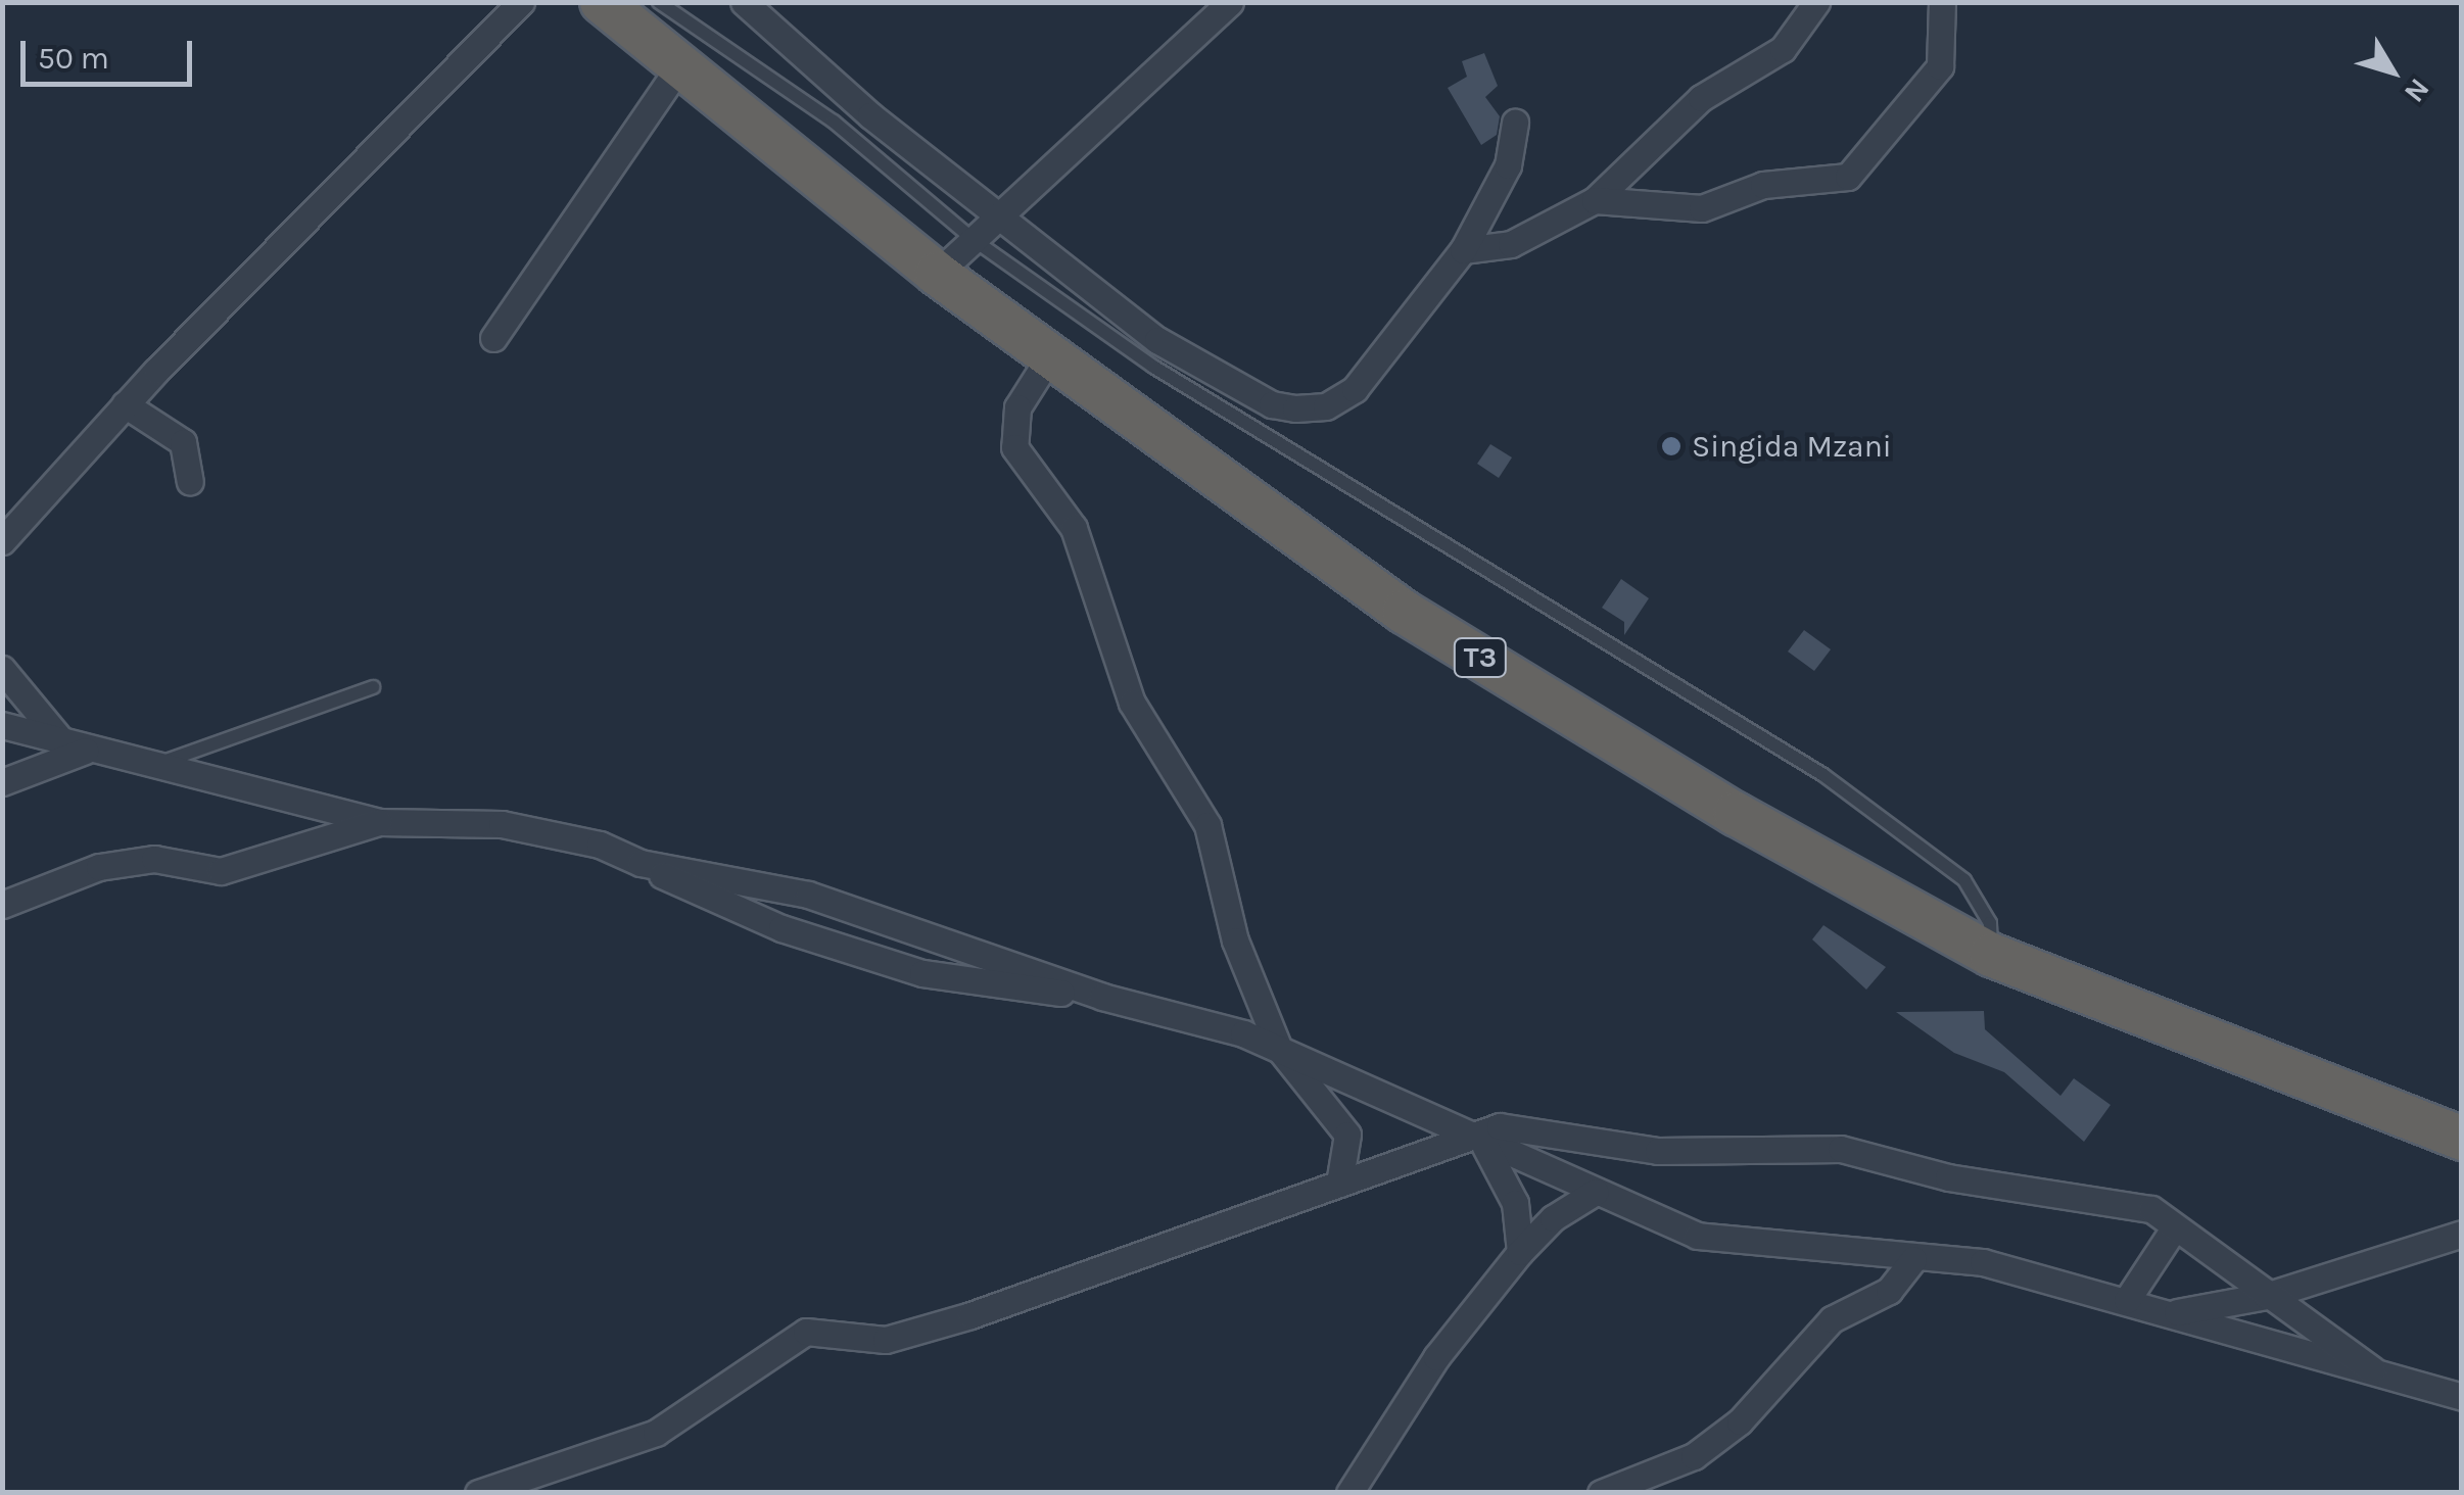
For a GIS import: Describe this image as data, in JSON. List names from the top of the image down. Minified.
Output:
{"streets":{"highway":["T3"]},"places":["Singida Mzani"],"scale_bar":"50 m","north":"bottom right"}
